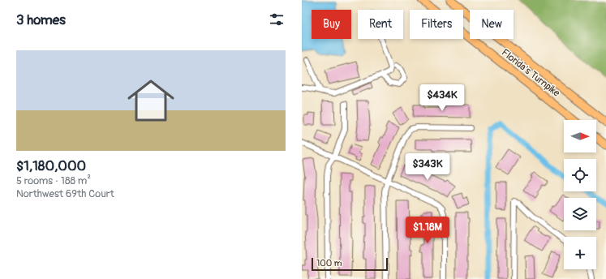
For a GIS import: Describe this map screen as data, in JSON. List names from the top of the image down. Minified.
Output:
{"streets":{"highway":["Florida's Turnpike"]},"scale_bar":"100 m","north":"right","page":{"heading":"3 homes","chip":["Buy","Rent","Filters","New"],"list":[{"name":"$1,180,000","note":"5 rooms · 188 m² · Northwest 69th Court"}],"price":["$434K","$343K","$1.18M"],"map_buttons":"+","scale":"100 m"}}
